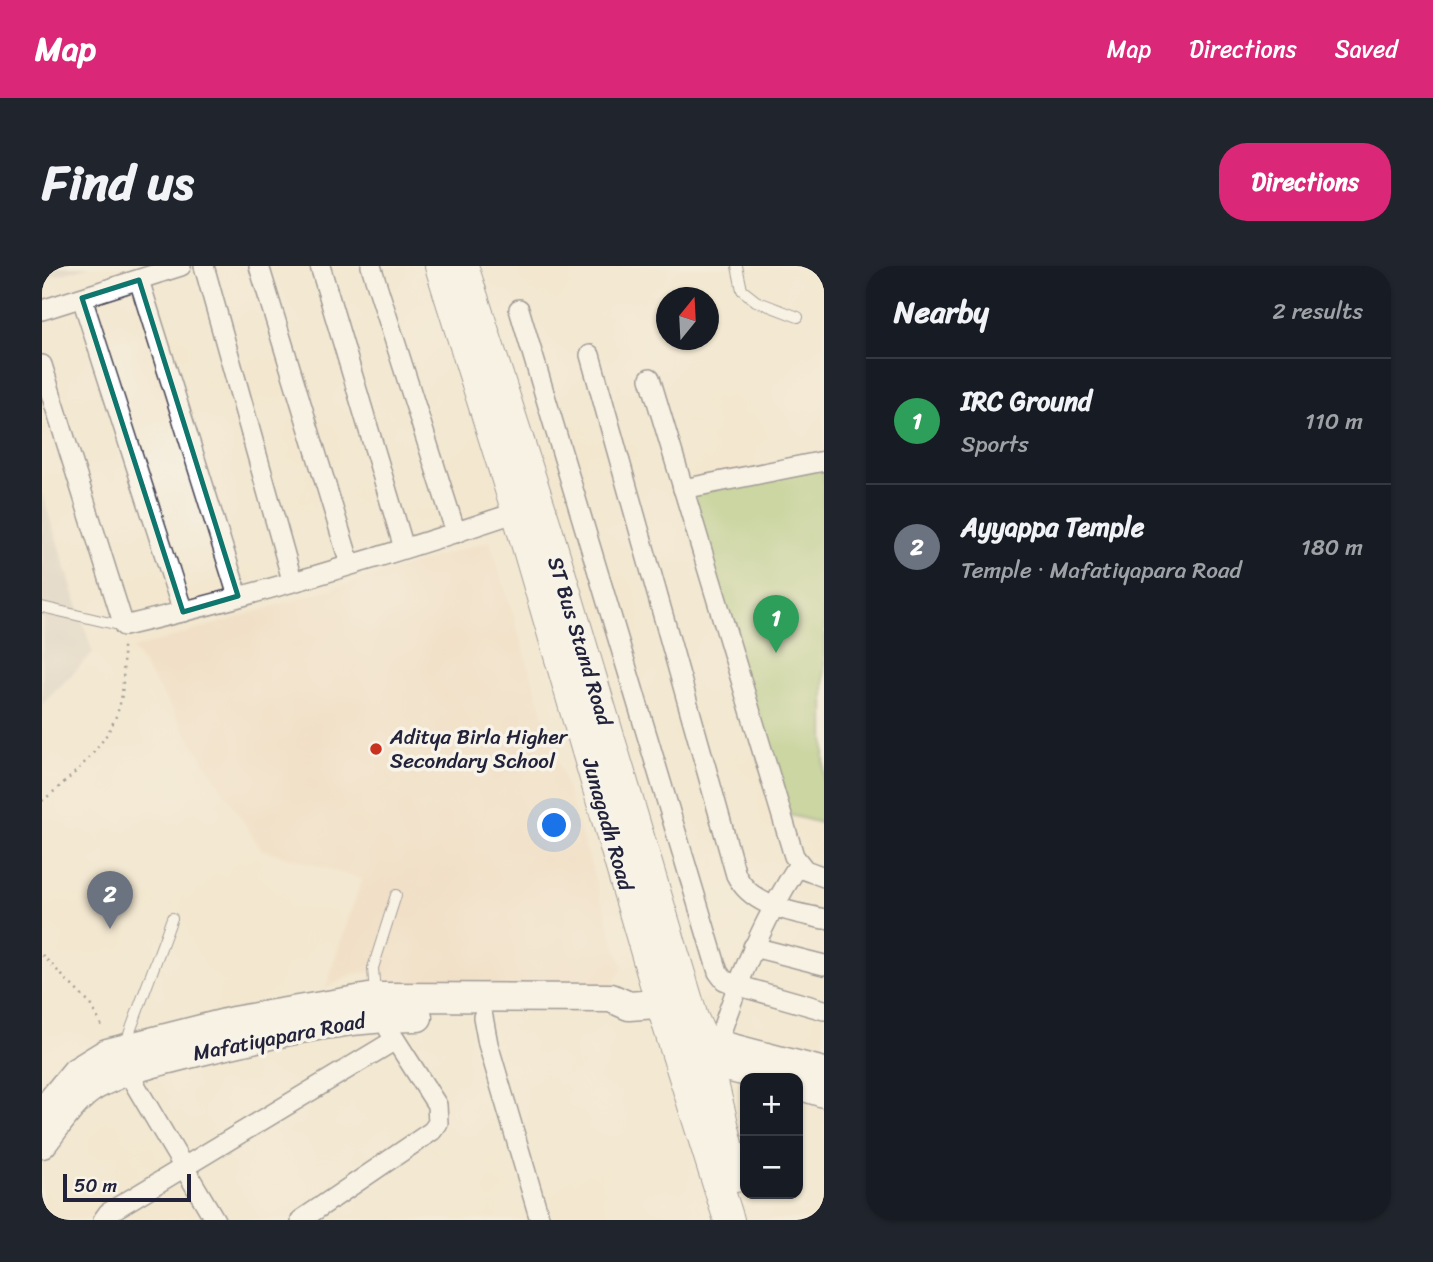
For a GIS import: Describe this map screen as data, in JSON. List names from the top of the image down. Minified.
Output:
{"streets":{"main road":["ST Bus Stand Road","Junagadh Road"],"street":["Mafatiyapara Road"]},"crossings":[["ST Bus Stand Road","Junagadh Road"]],"places":["Aditya Birla Higher Secondary School"],"scale_bar":"50 m","north":"top","page":{"header":"Map","nav":["Map","Directions","Saved"],"title":"Find us","buttons":"Directions","heading":["Nearby","2 results"],"list":[{"mark":"1","name":"IRC Ground","note":"Sports","value":"110 m"},{"mark":"2","name":"Ayyappa Temple","note":"Temple · Mafatiyapara Road","value":"180 m"}],"pins":["1","2"],"map_buttons":["+","−"],"scale":"50 m"}}
